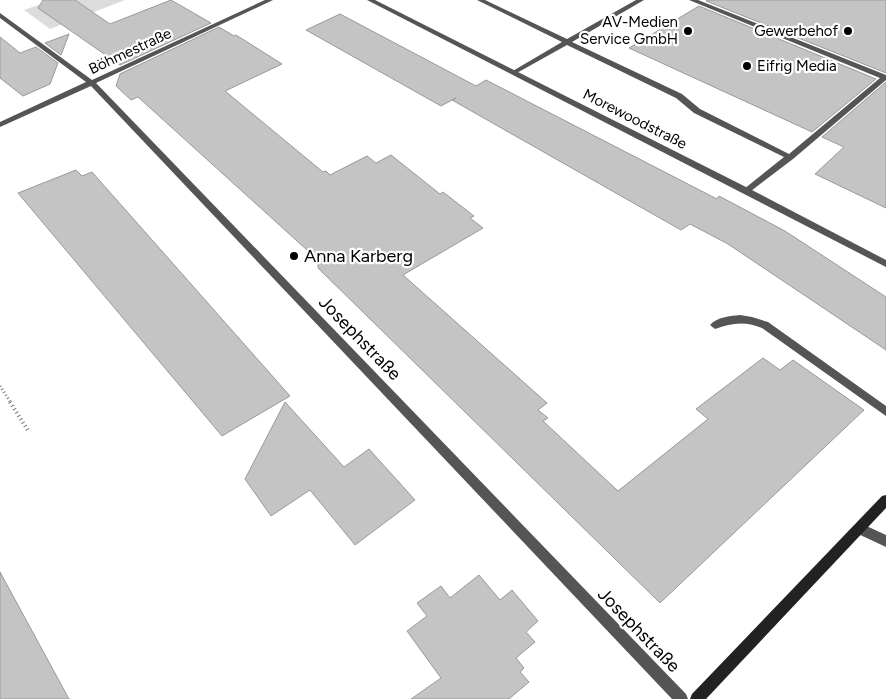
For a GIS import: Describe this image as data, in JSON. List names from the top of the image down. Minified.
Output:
{"streets":{"street":["Böhmestraße","Morewoodstraße","Josephstraße"]},"crossings":[["Böhmestraße","Josephstraße"]],"places":["AV-Medien Service GmbH","Gewerbehof","Eifrig Media","Anna Karberg"]}
